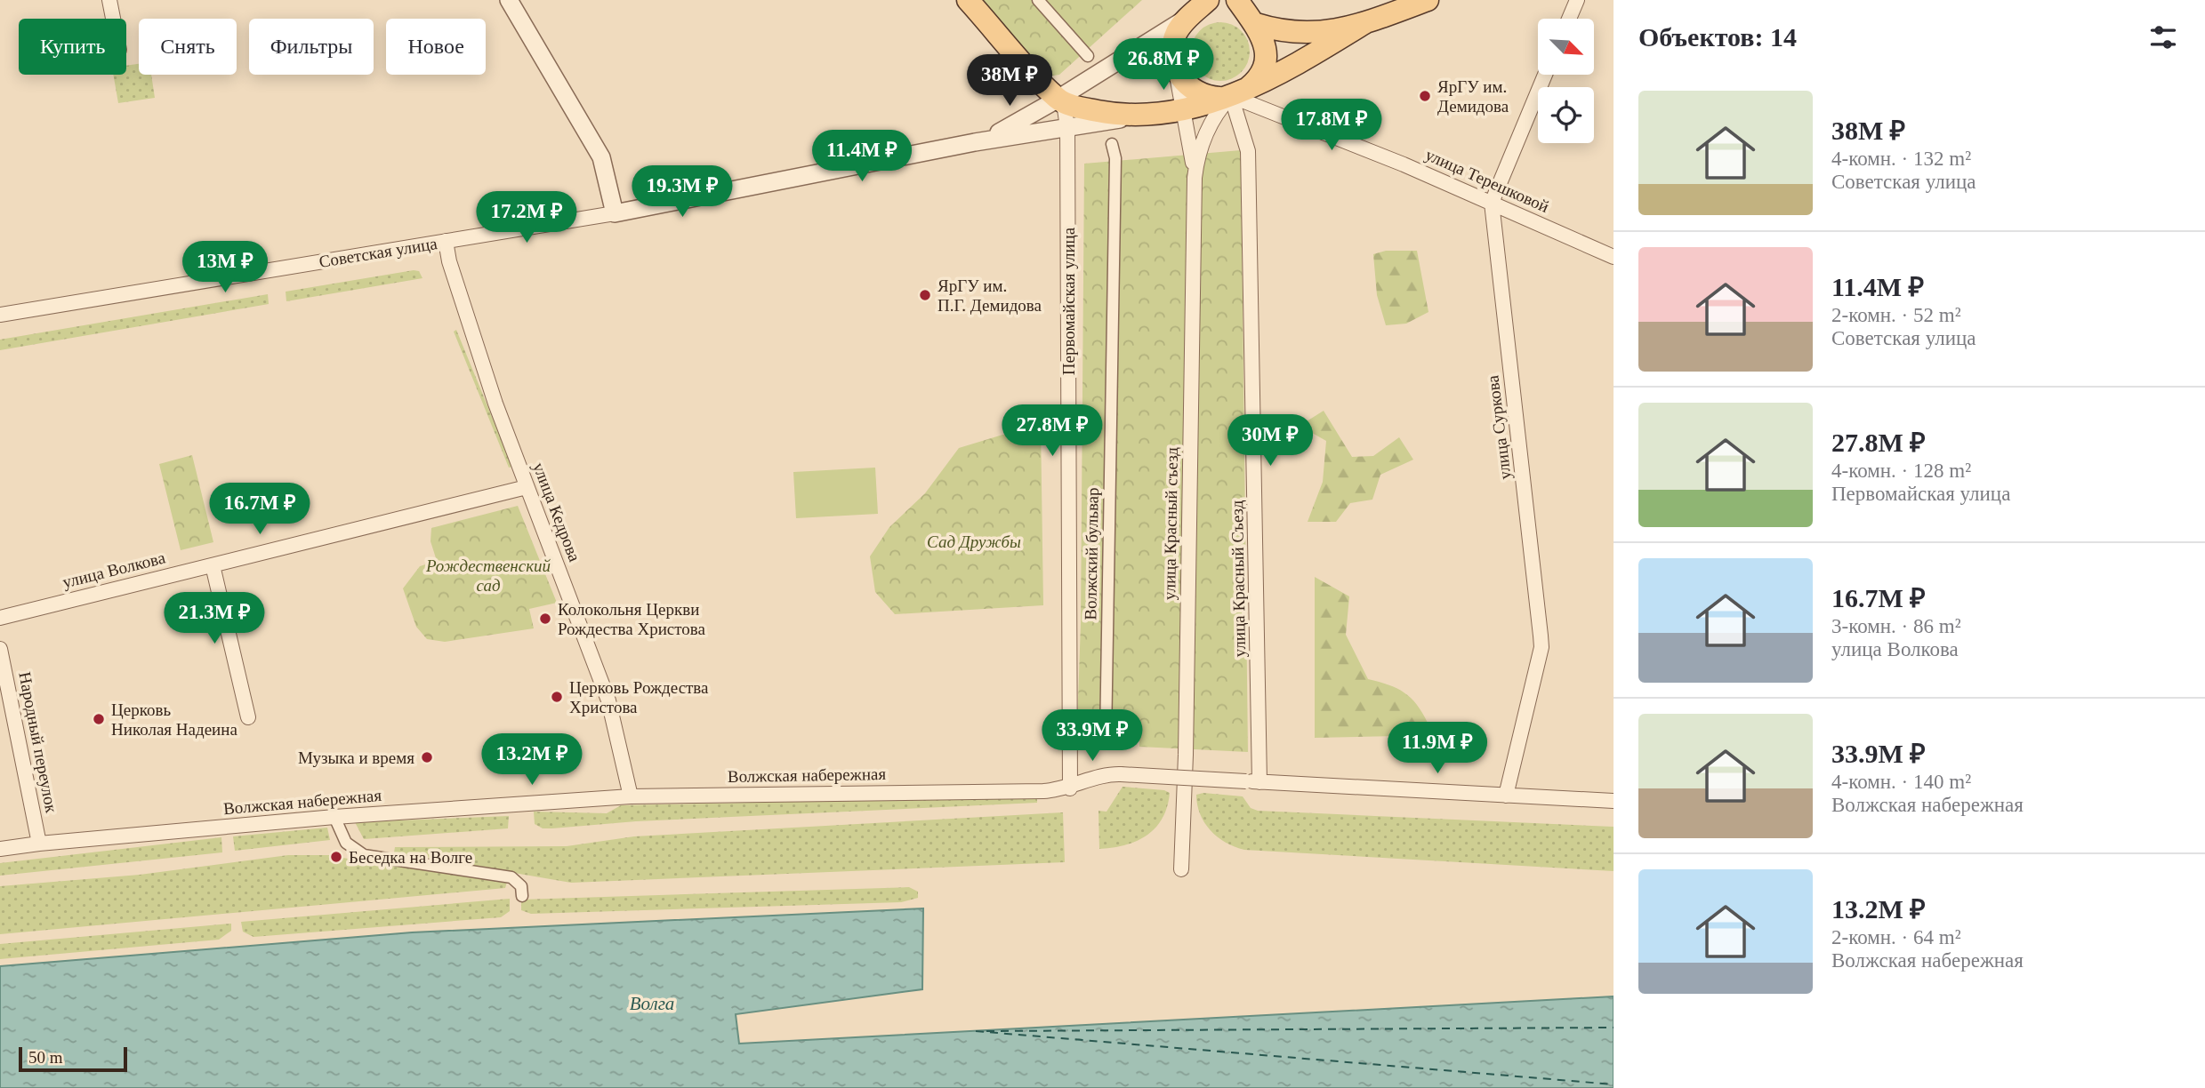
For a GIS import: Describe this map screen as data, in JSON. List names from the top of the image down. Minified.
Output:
{"streets":{"main road":["Первомайская улица"],"street":["улица Терешковой","Советская улица","улица Суркова","улица Кедрова","улица Красный съезд","Волжский бульвар","улица Волкова","улица Красный Съезд","Народный переулок","Волжская набережная"]},"crossings":[["улица Терешковой","Советская улица"],["улица Терешковой","улица Суркова"],["улица Терешковой","улица Красный Съезд"],["Советская улица","Первомайская улица"],["Советская улица","улица Кедрова"],["Советская улица","улица Красный Съезд"],["Первомайская улица","Волжская набережная"],["улица Суркова","Волжская набережная"],["улица Кедрова","улица Волкова"],["улица Кедрова","Волжская набережная"],["улица Красный Съезд","Волжская набережная"],["Народный переулок","Волжская набережная"]],"water":["Волга"],"parks":["Сад Дружбы","Рождественский сад"],"places":["ЯрГУ им. Демидова","ЯрГУ им. П.Г. Демидова","Колокольня Церкви Рождества Христова","Церковь Рождества Христова","Церковь Николая Надеина","Музыка и время","Беседка на Волге"],"scale_bar":"50 m","north":"bottom right","page":{"heading":"Объектов: 14","chip":["Купить","Снять","Фильтры","Новое"],"price":["26.8M ₽","38M ₽","17.8M ₽","11.4M ₽","19.3M ₽","17.2M ₽","13M ₽","27.8M ₽","30M ₽","16.7M ₽","21.3M ₽","33.9M ₽","11.9M ₽","13.2M ₽"],"list":[{"name":"38M ₽","note":"4-комн. · 132 m² · Советская улица"},{"name":"11.4M ₽","note":"2-комн. · 52 m² · Советская улица"},{"name":"27.8M ₽","note":"4-комн. · 128 m² · Первомайская улица"},{"name":"16.7M ₽","note":"3-комн. · 86 m² · улица Волкова"},{"name":"33.9M ₽","note":"4-комн. · 140 m² · Волжская набережная"},{"name":"13.2M ₽","note":"2-комн. · 64 m² · Волжская набережная"}],"scale":"50 m"}}
